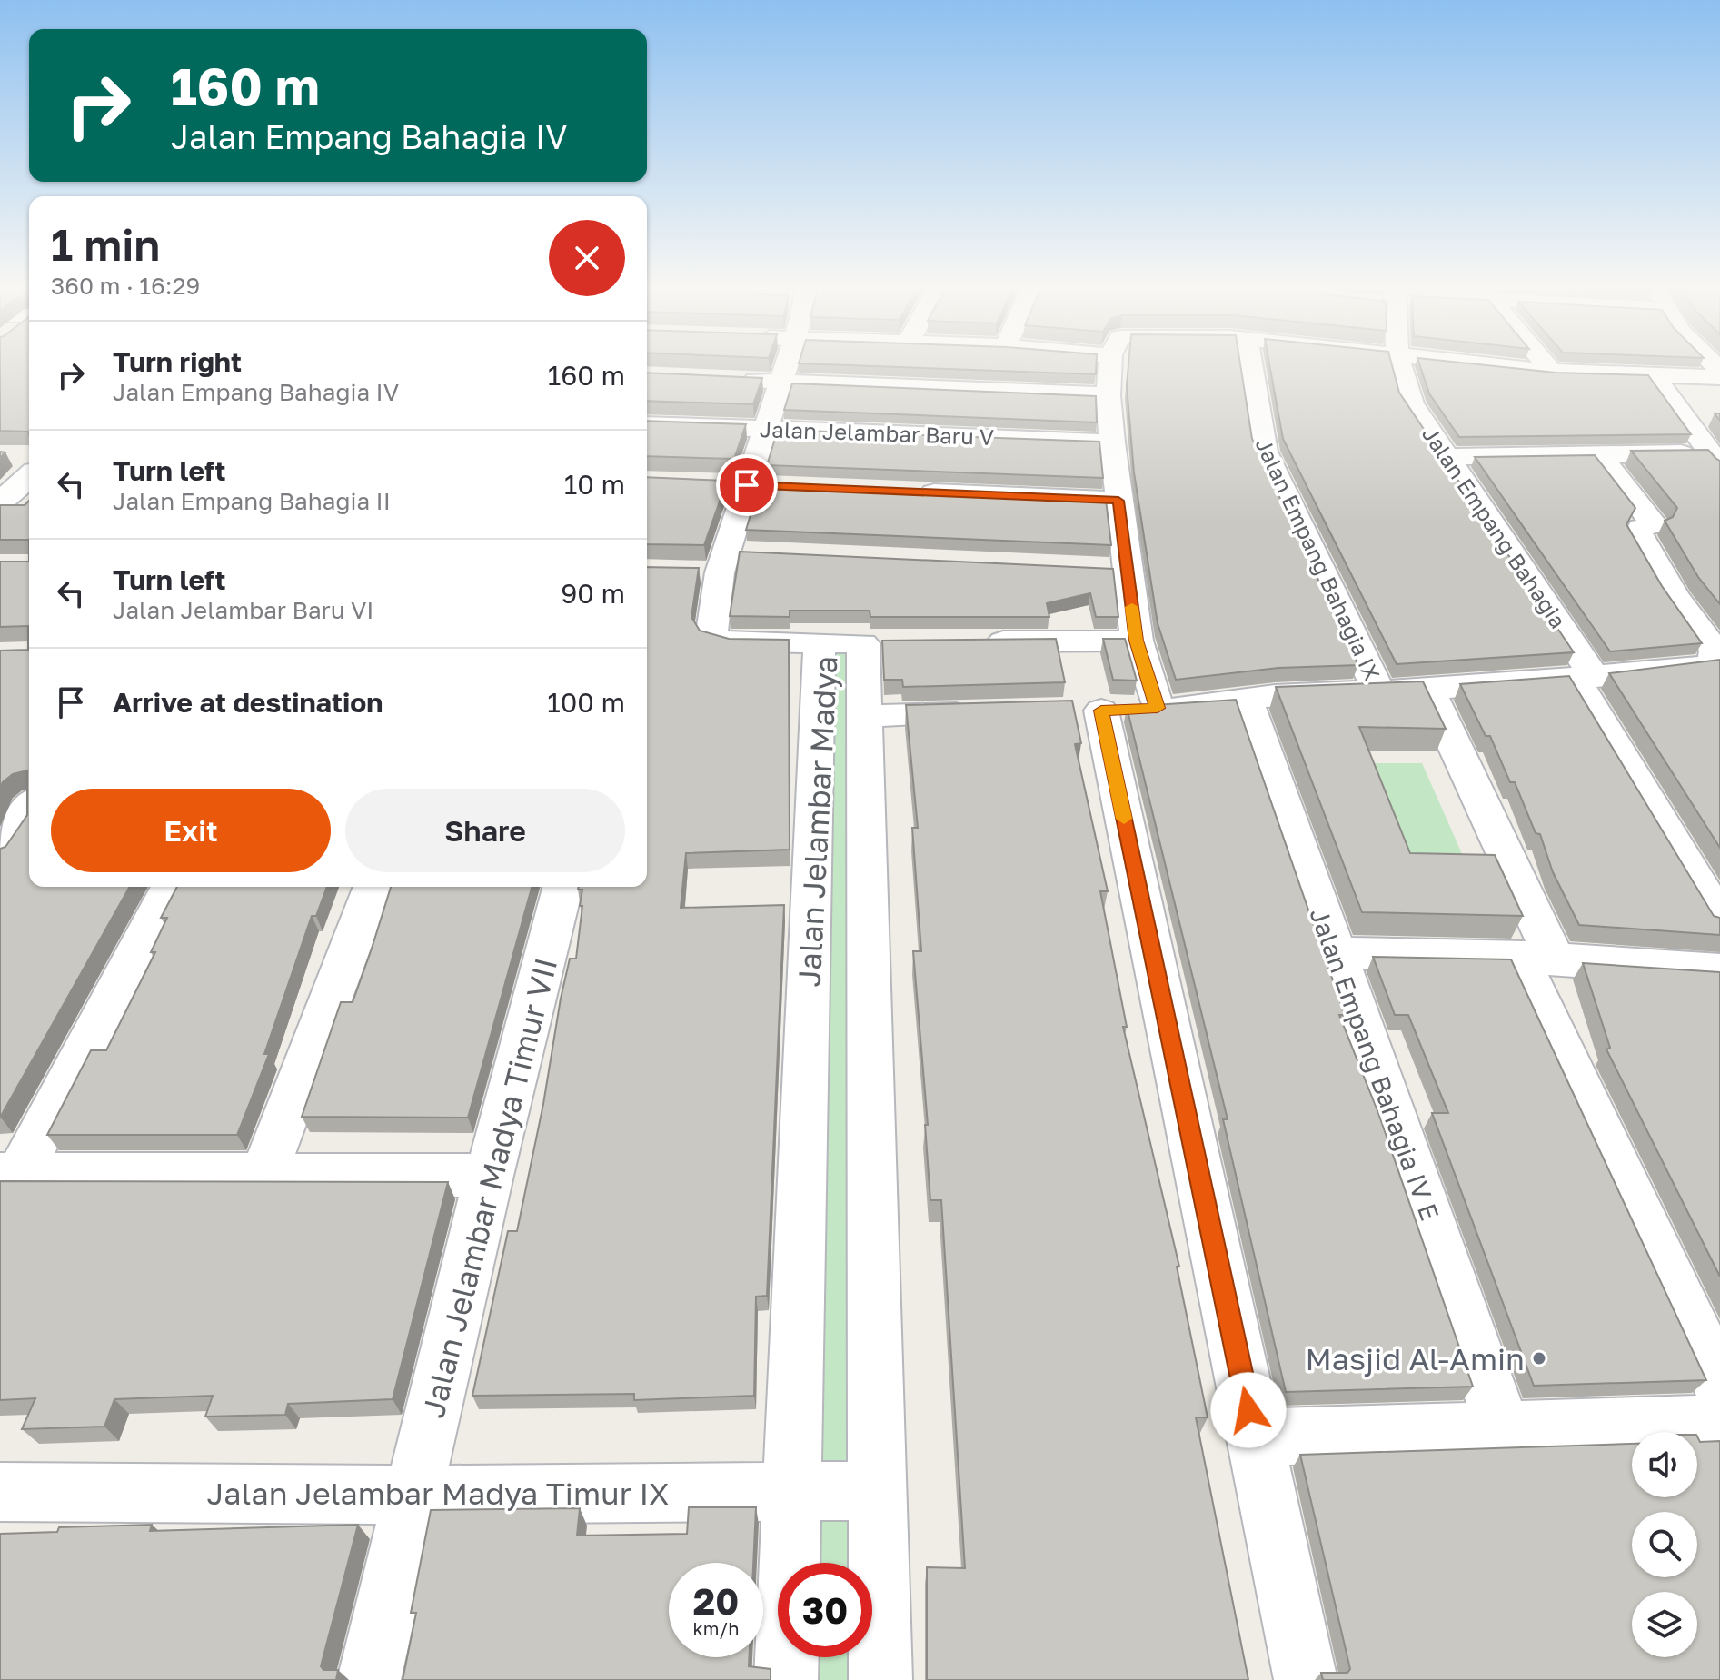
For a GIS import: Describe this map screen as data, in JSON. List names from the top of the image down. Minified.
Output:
{"streets":{"street":["Jalan Jelambar Baru V","Jalan Empang Bahagia","Jalan Empang Bahagia IX","Jalan Jelambar Madya","Jalan Empang Bahagia IV E","Jalan Jelambar Madya Timur VII","Jalan Jelambar Madya Timur IX"]},"crossings":[["Jalan Jelambar Madya","Jalan Jelambar Madya Timur IX"],["Jalan Jelambar Madya Timur VII","Jalan Jelambar Madya Timur IX"]],"places":["Masjid Al-Amin"],"page":{"turn":["160 m","Jalan Empang Bahagia IV"],"heading":["1 min","360 m · 16:29"],"list":[{"name":"Turn right","note":"Jalan Empang Bahagia IV","value":"160 m"},{"name":"Turn left","note":"Jalan Empang Bahagia II","value":"10 m"},{"name":"Turn left","note":"Jalan Jelambar Baru VI","value":"90 m"},{"name":"Arrive at destination","value":"100 m"}],"buttons":["Exit","Share"],"speed":"20 km/h","limit":"30"}}
